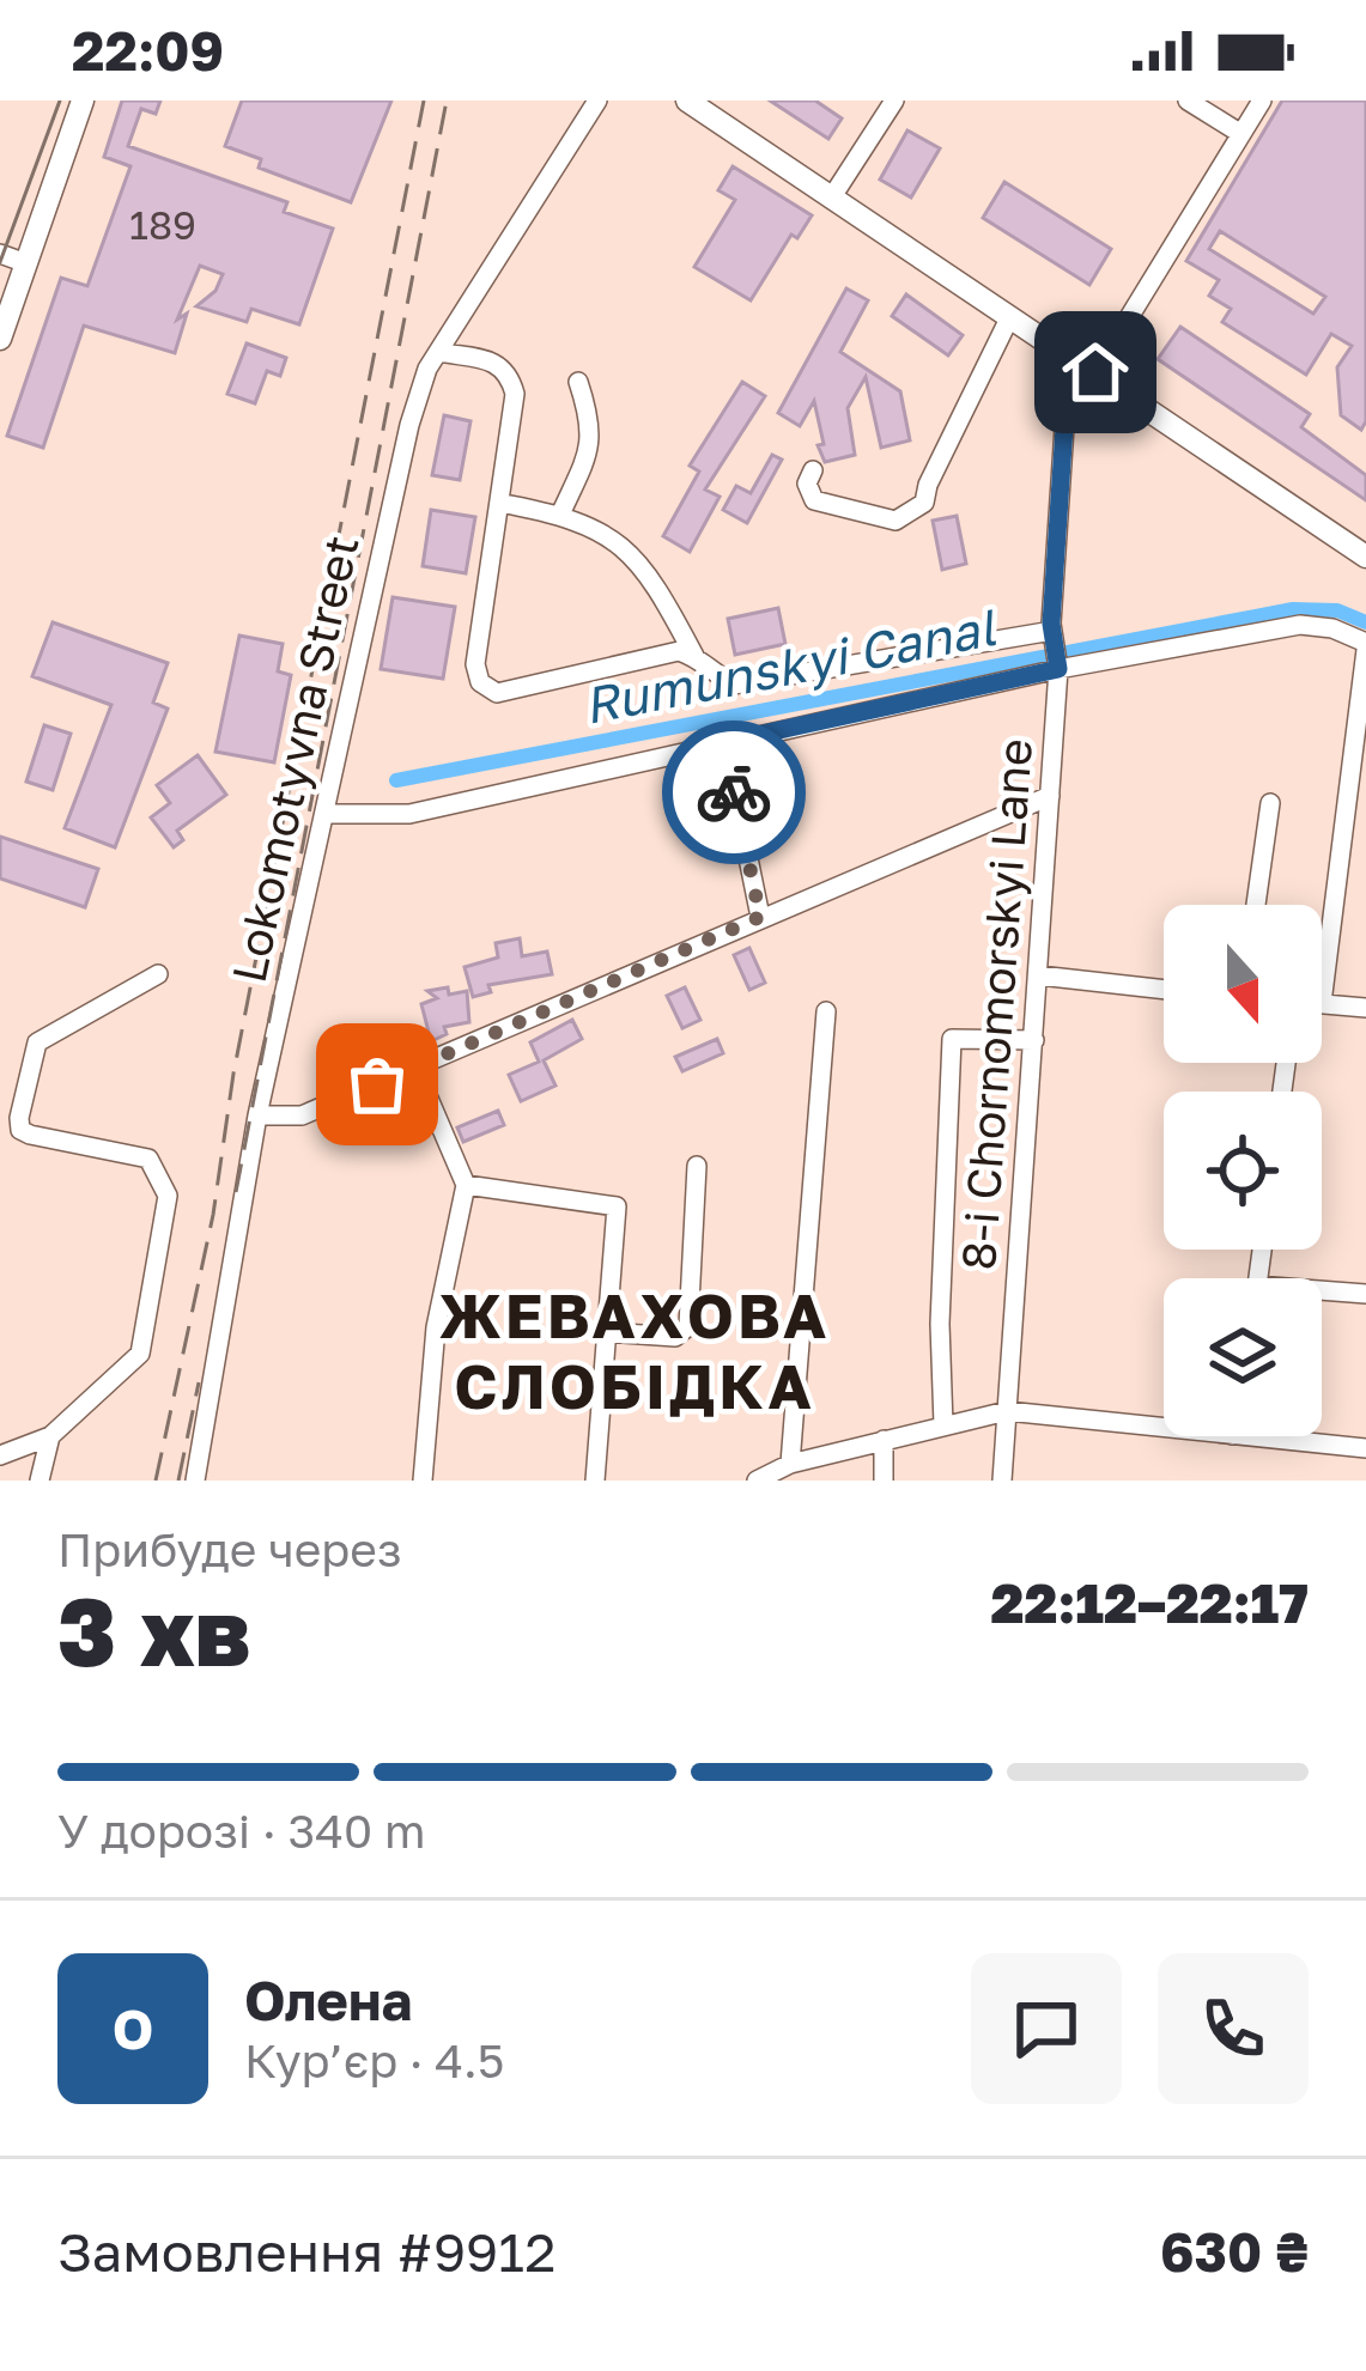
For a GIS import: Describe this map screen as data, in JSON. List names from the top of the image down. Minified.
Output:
{"streets":{"street":["Lokomotyvna Street","8-i Chornomorskyi Lane"]},"districts":["ЖЕВАХОВА СЛОБІДКА"],"water":["Rumunskyi Canal"],"house_numbers":["189"],"north":"bottom","page":{"status":"22:09","heading":["3 хв","Прибуде через","22:12–22:17"],"panel":["Олена","Кур’єр · 4.5","Замовлення #9912","630 ₴"],"bar":"У дорозі · 340 m","round":"О"}}
